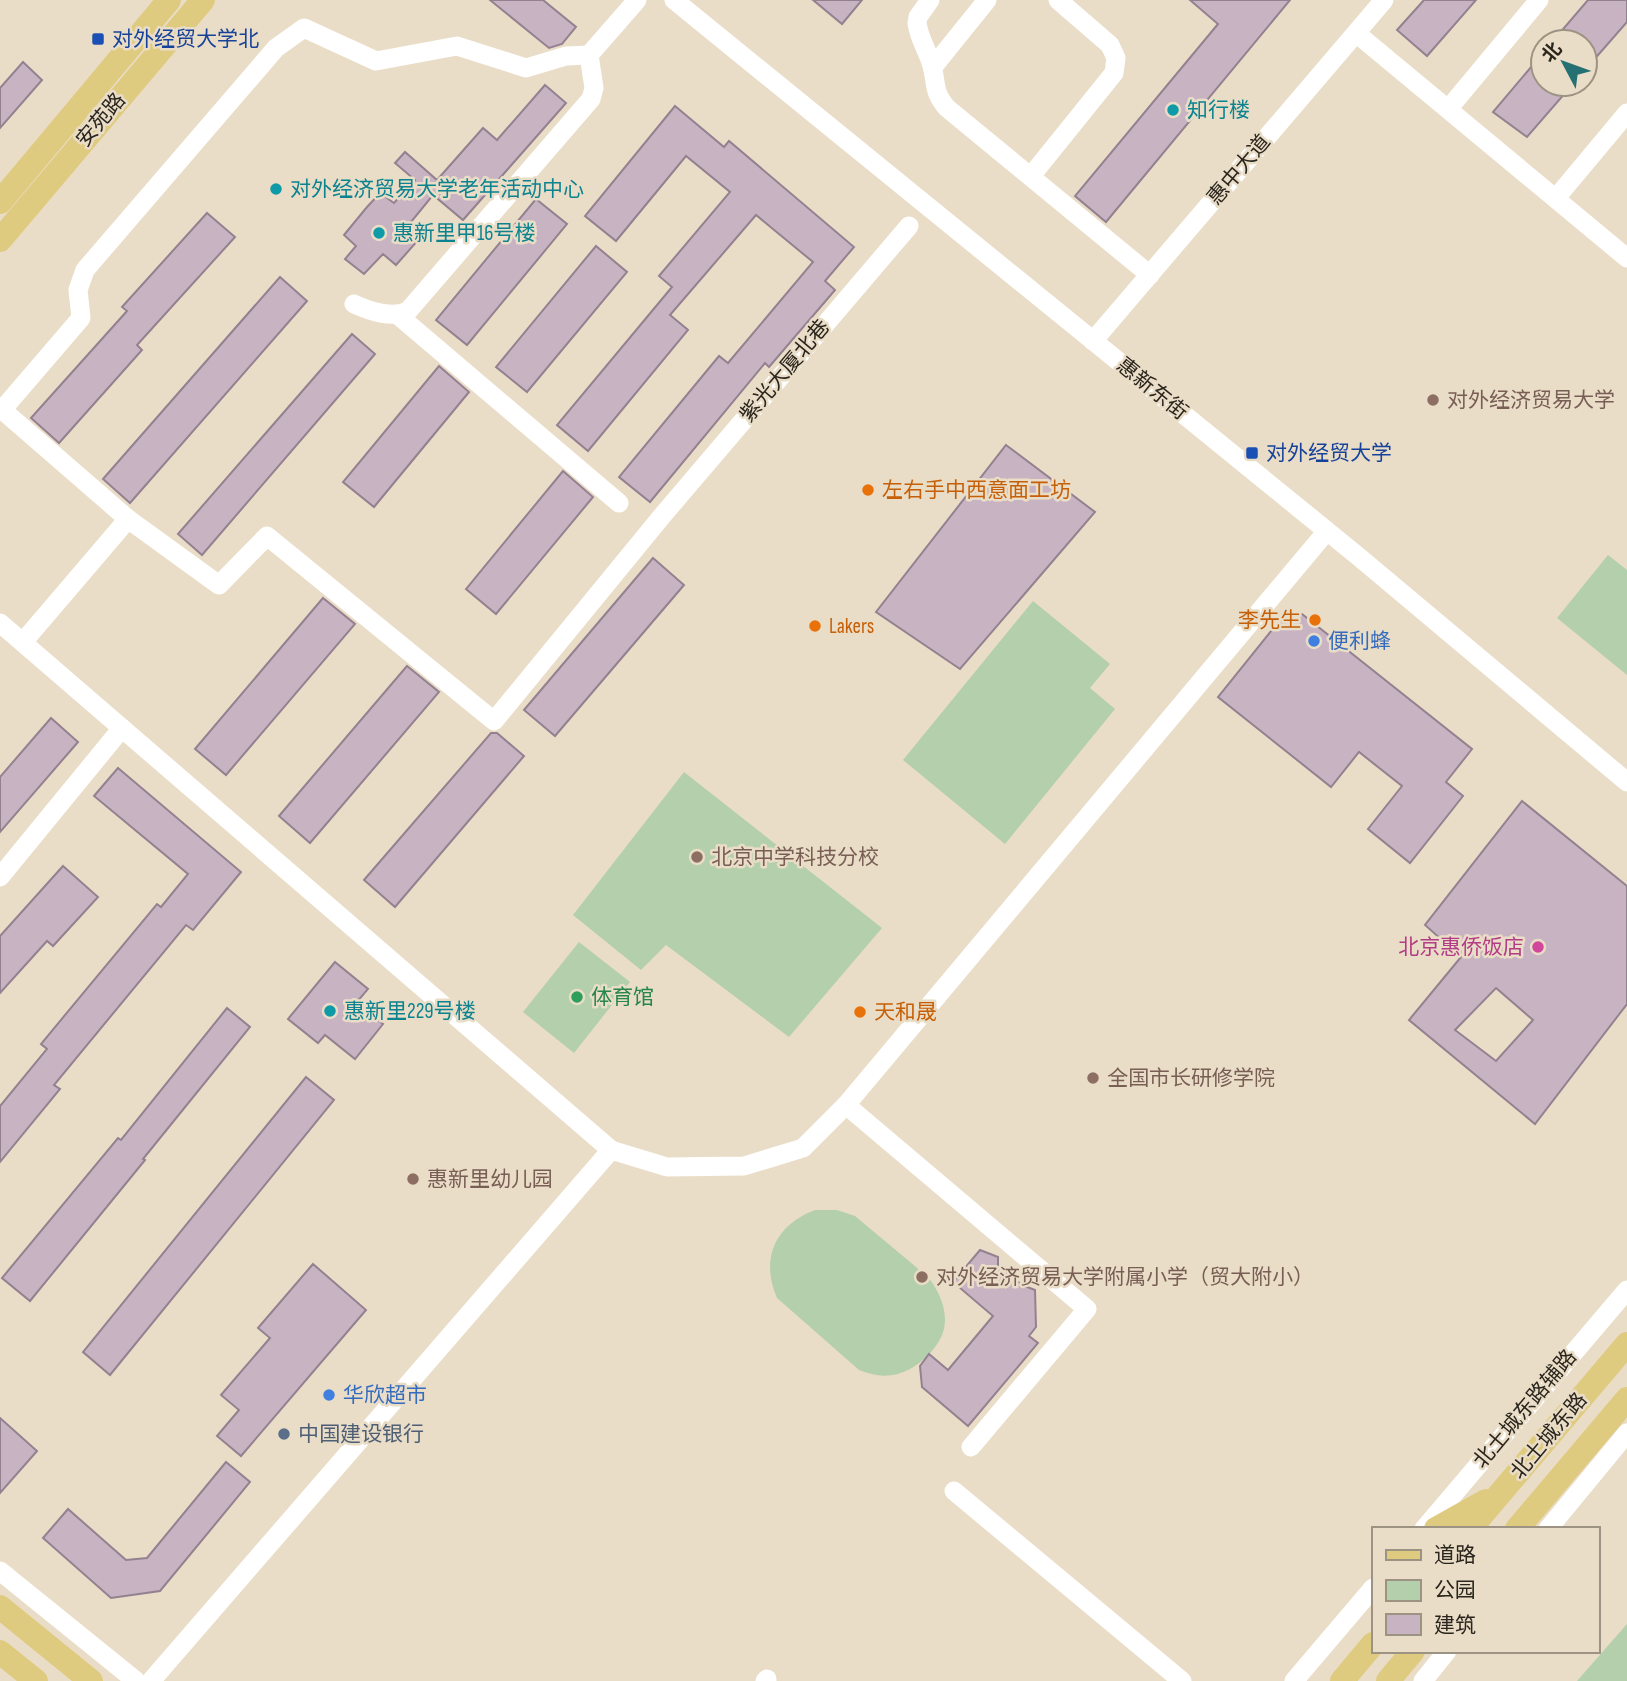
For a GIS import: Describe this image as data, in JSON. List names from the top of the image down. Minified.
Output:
{"streets":{"main road":["安苑路","北土城东路"],"street":["惠中大道","紫光大厦北巷","惠新东街","北土城东路辅路"]},"crossings":[["惠中大道","惠新东街"]],"places":{"transit":["对外经贸大学北","对外经贸大学"],"other":["知行楼","对外经济贸易大学老年活动中心","惠新里甲16号楼","对外经济贸易大学","左右手中西意面工坊","李先生","Lakers","便利蜂","北京中学科技分校","北京惠侨饭店","体育馆","惠新里229号楼","天和晟","全国市长研修学院","惠新里幼儿园","对外经济贸易大学附属小学（贸大附小）","华欣超市","中国建设银行"]},"legend":["道路","公园","建筑"],"north":"top left"}
